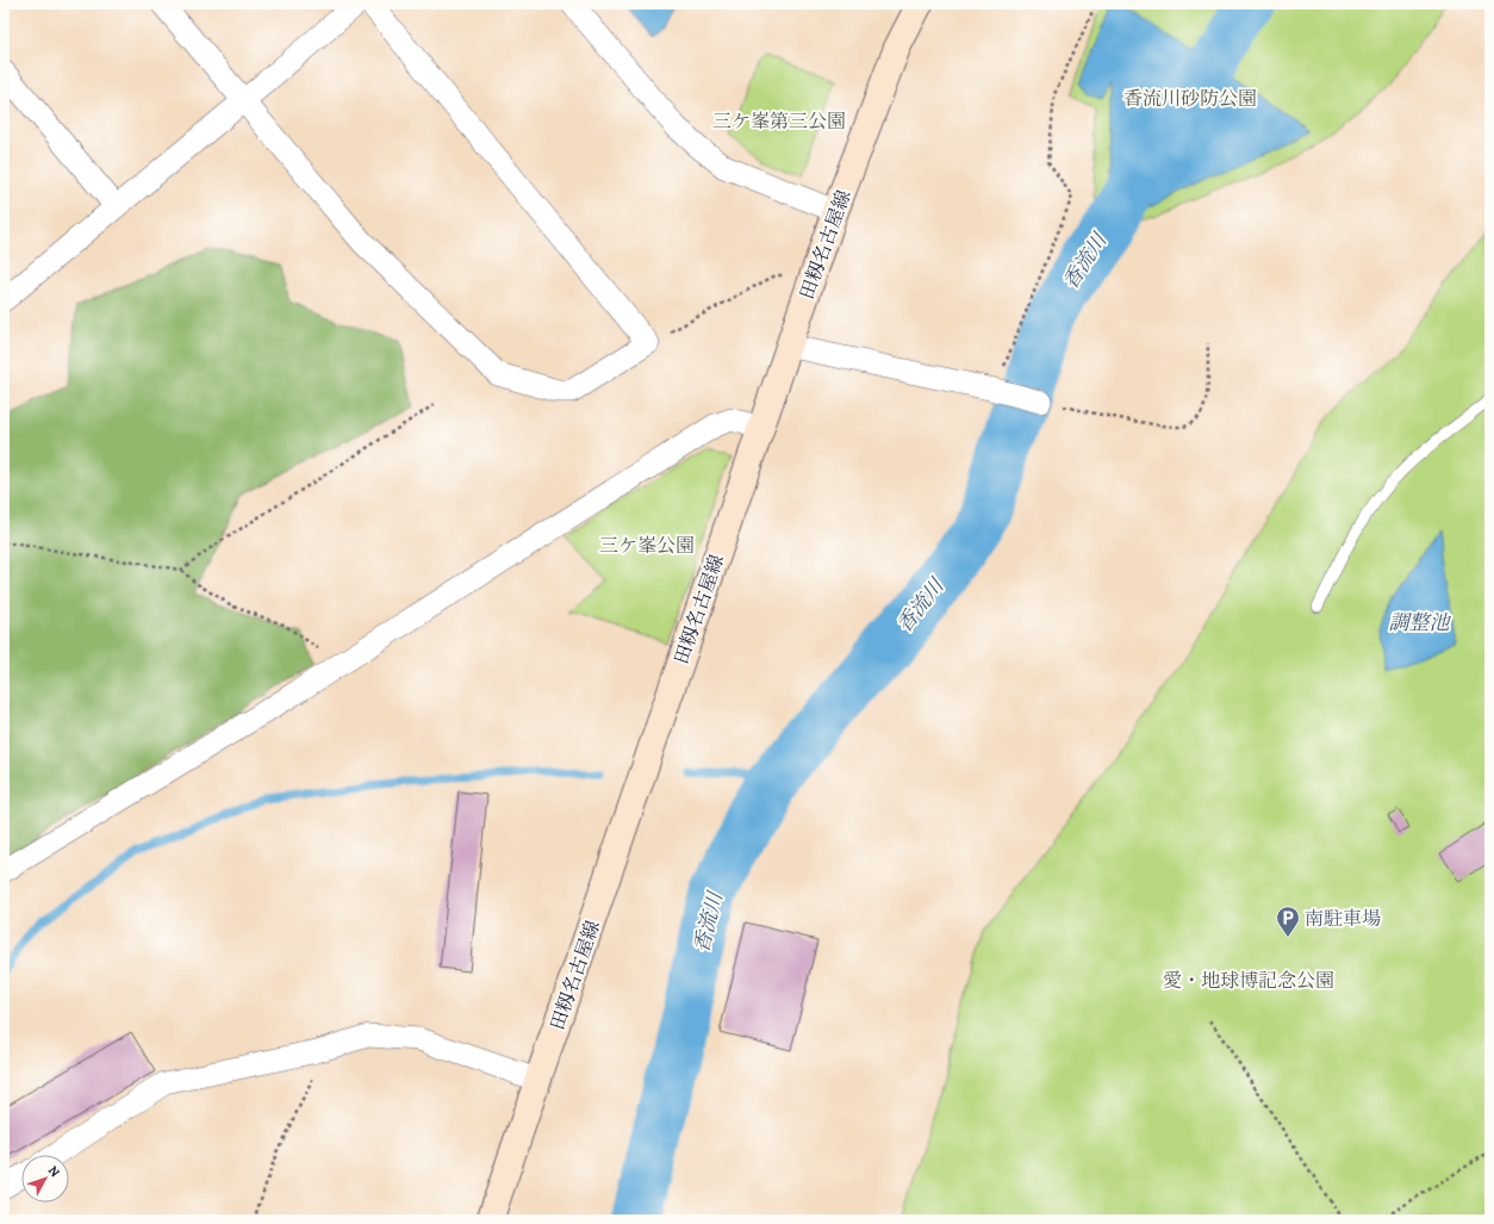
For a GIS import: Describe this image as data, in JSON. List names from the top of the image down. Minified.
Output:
{"streets":{"main road":["田籾名古屋線"]},"water":["香流川","調整池"],"parks":["香流川砂防公園","三ケ峯第三公園","三ケ峯公園","愛・地球博記念公園"],"places":{"parking":["南駐車場"]},"north":"top right"}
